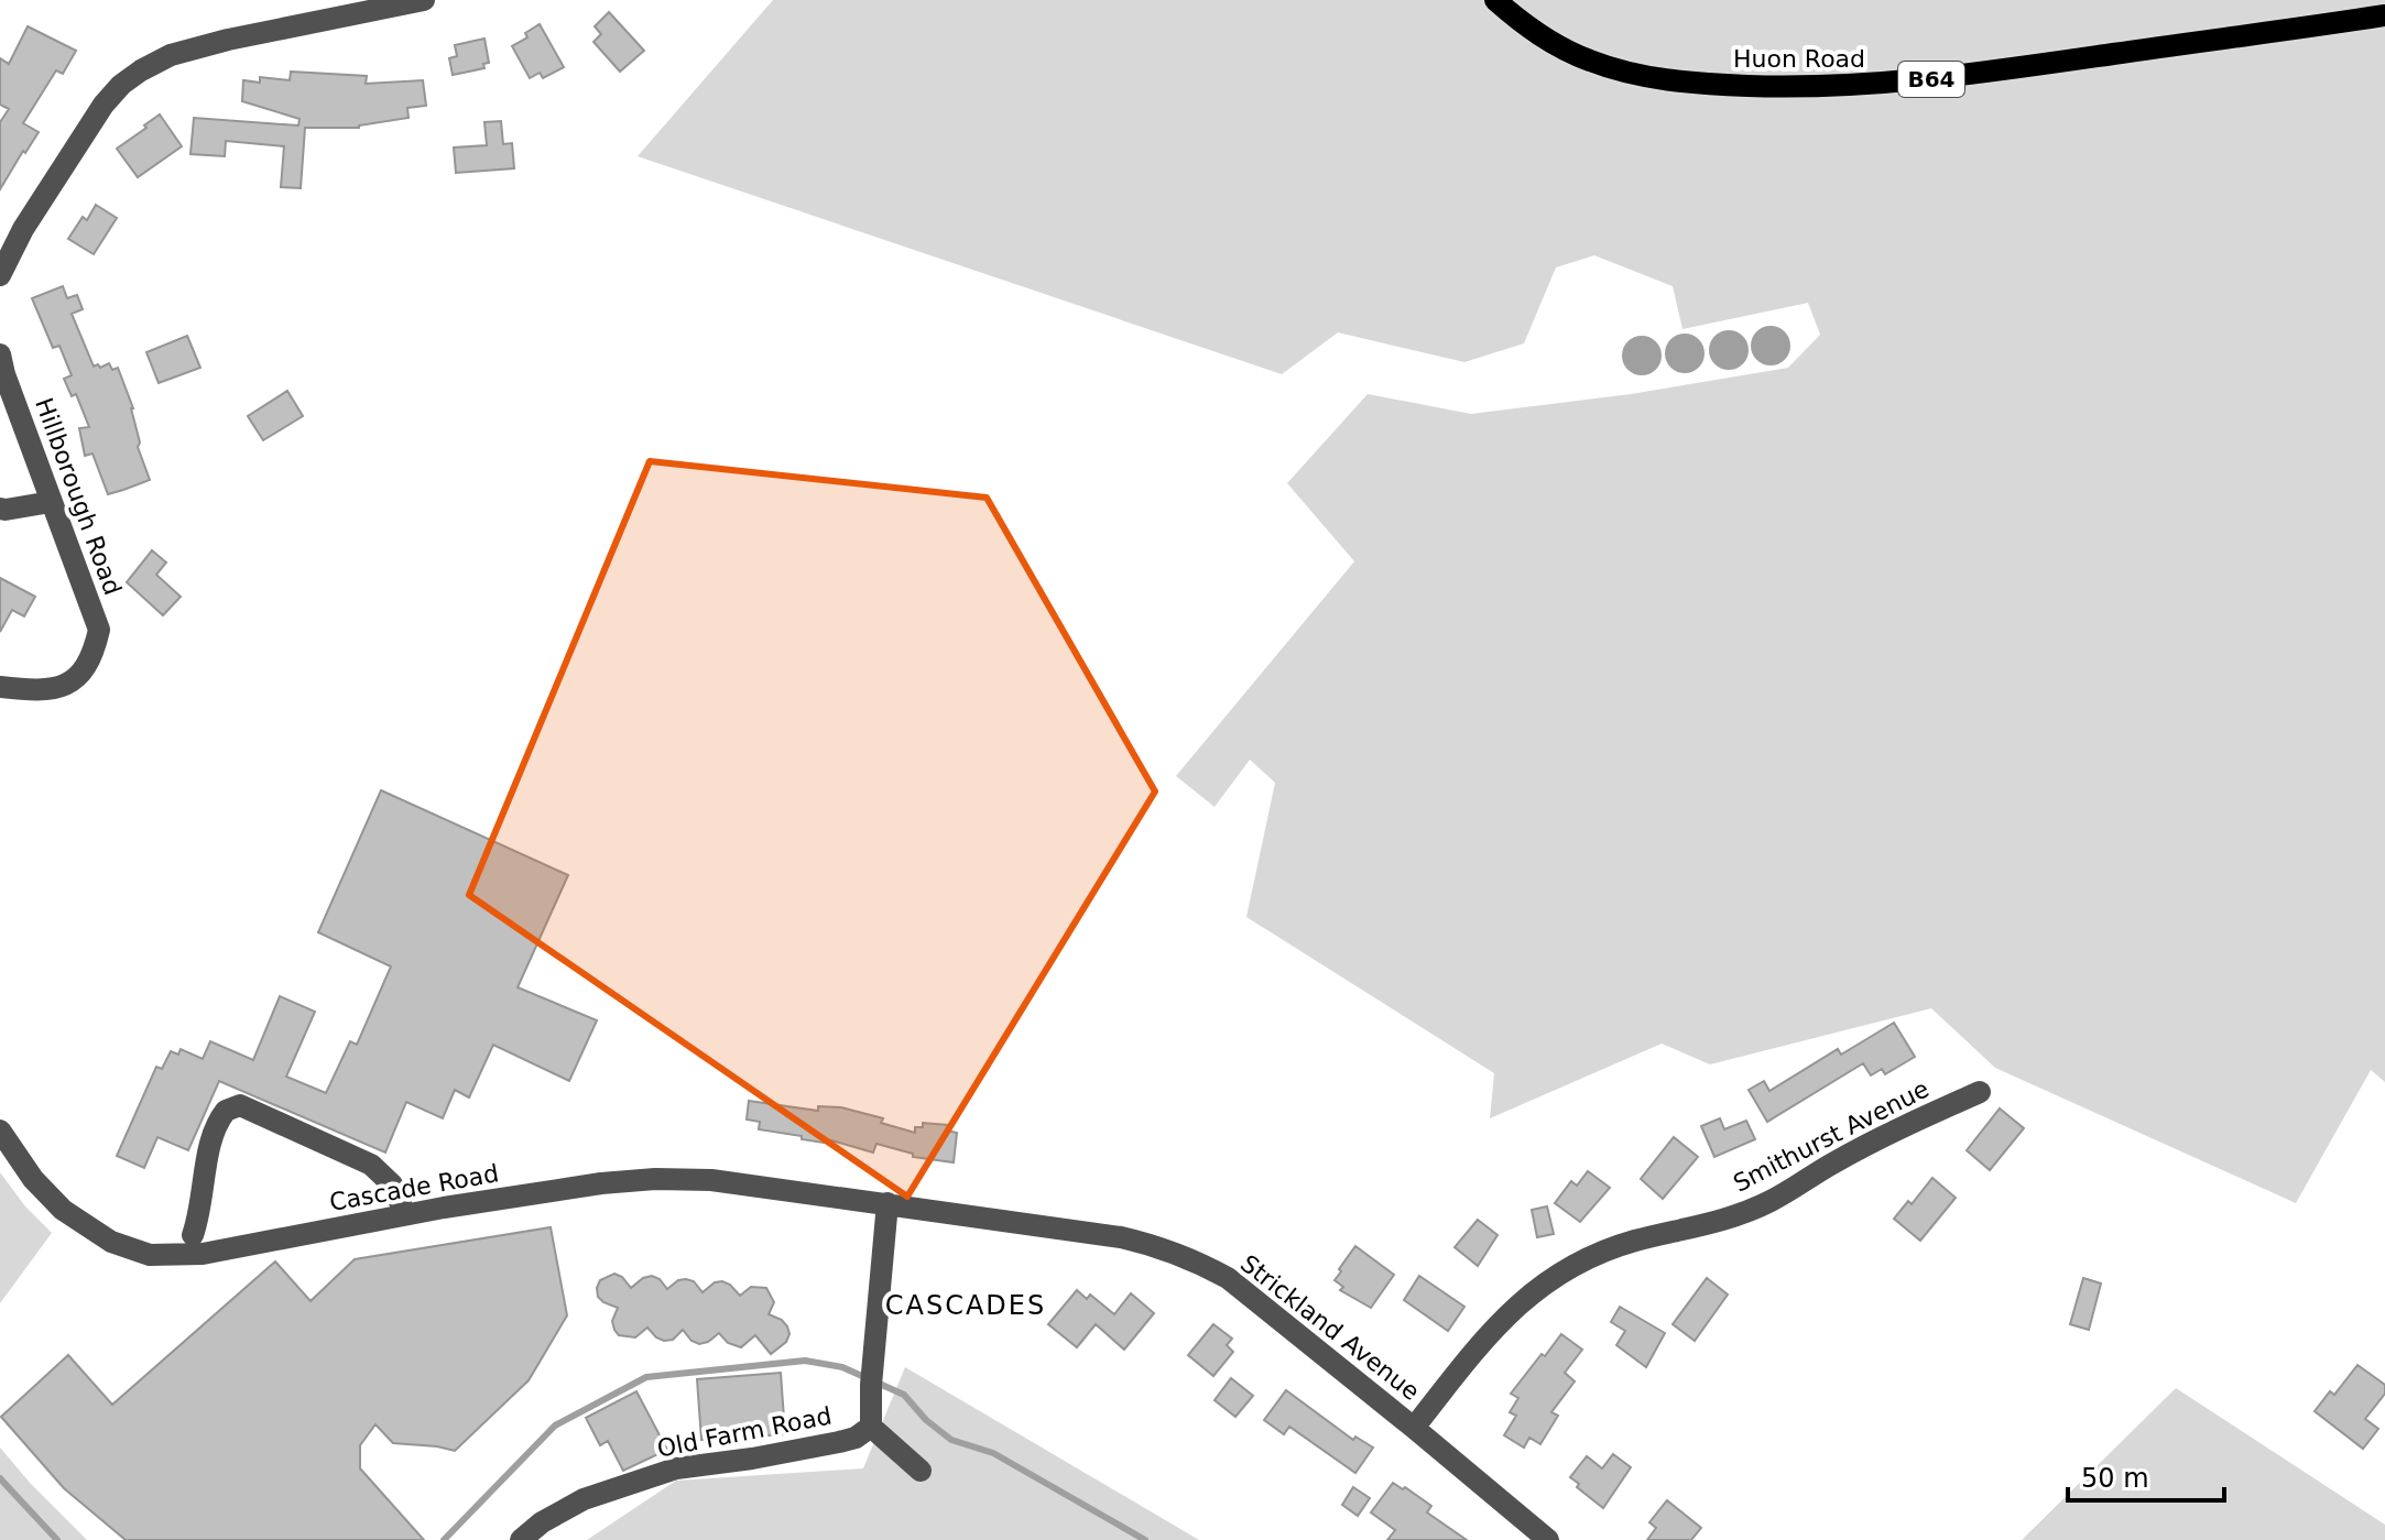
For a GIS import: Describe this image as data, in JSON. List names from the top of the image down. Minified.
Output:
{"streets":{"main road":["Huon Road","B64"],"street":["Hillborough Road","Smithurst Avenue","Cascade Road","Strickland Avenue","Old Farm Road"]},"crossings":[["Smithurst Avenue","Strickland Avenue"],["Cascade Road","Strickland Avenue"]],"districts":["CASCADES"],"scale_bar":"50 m"}
